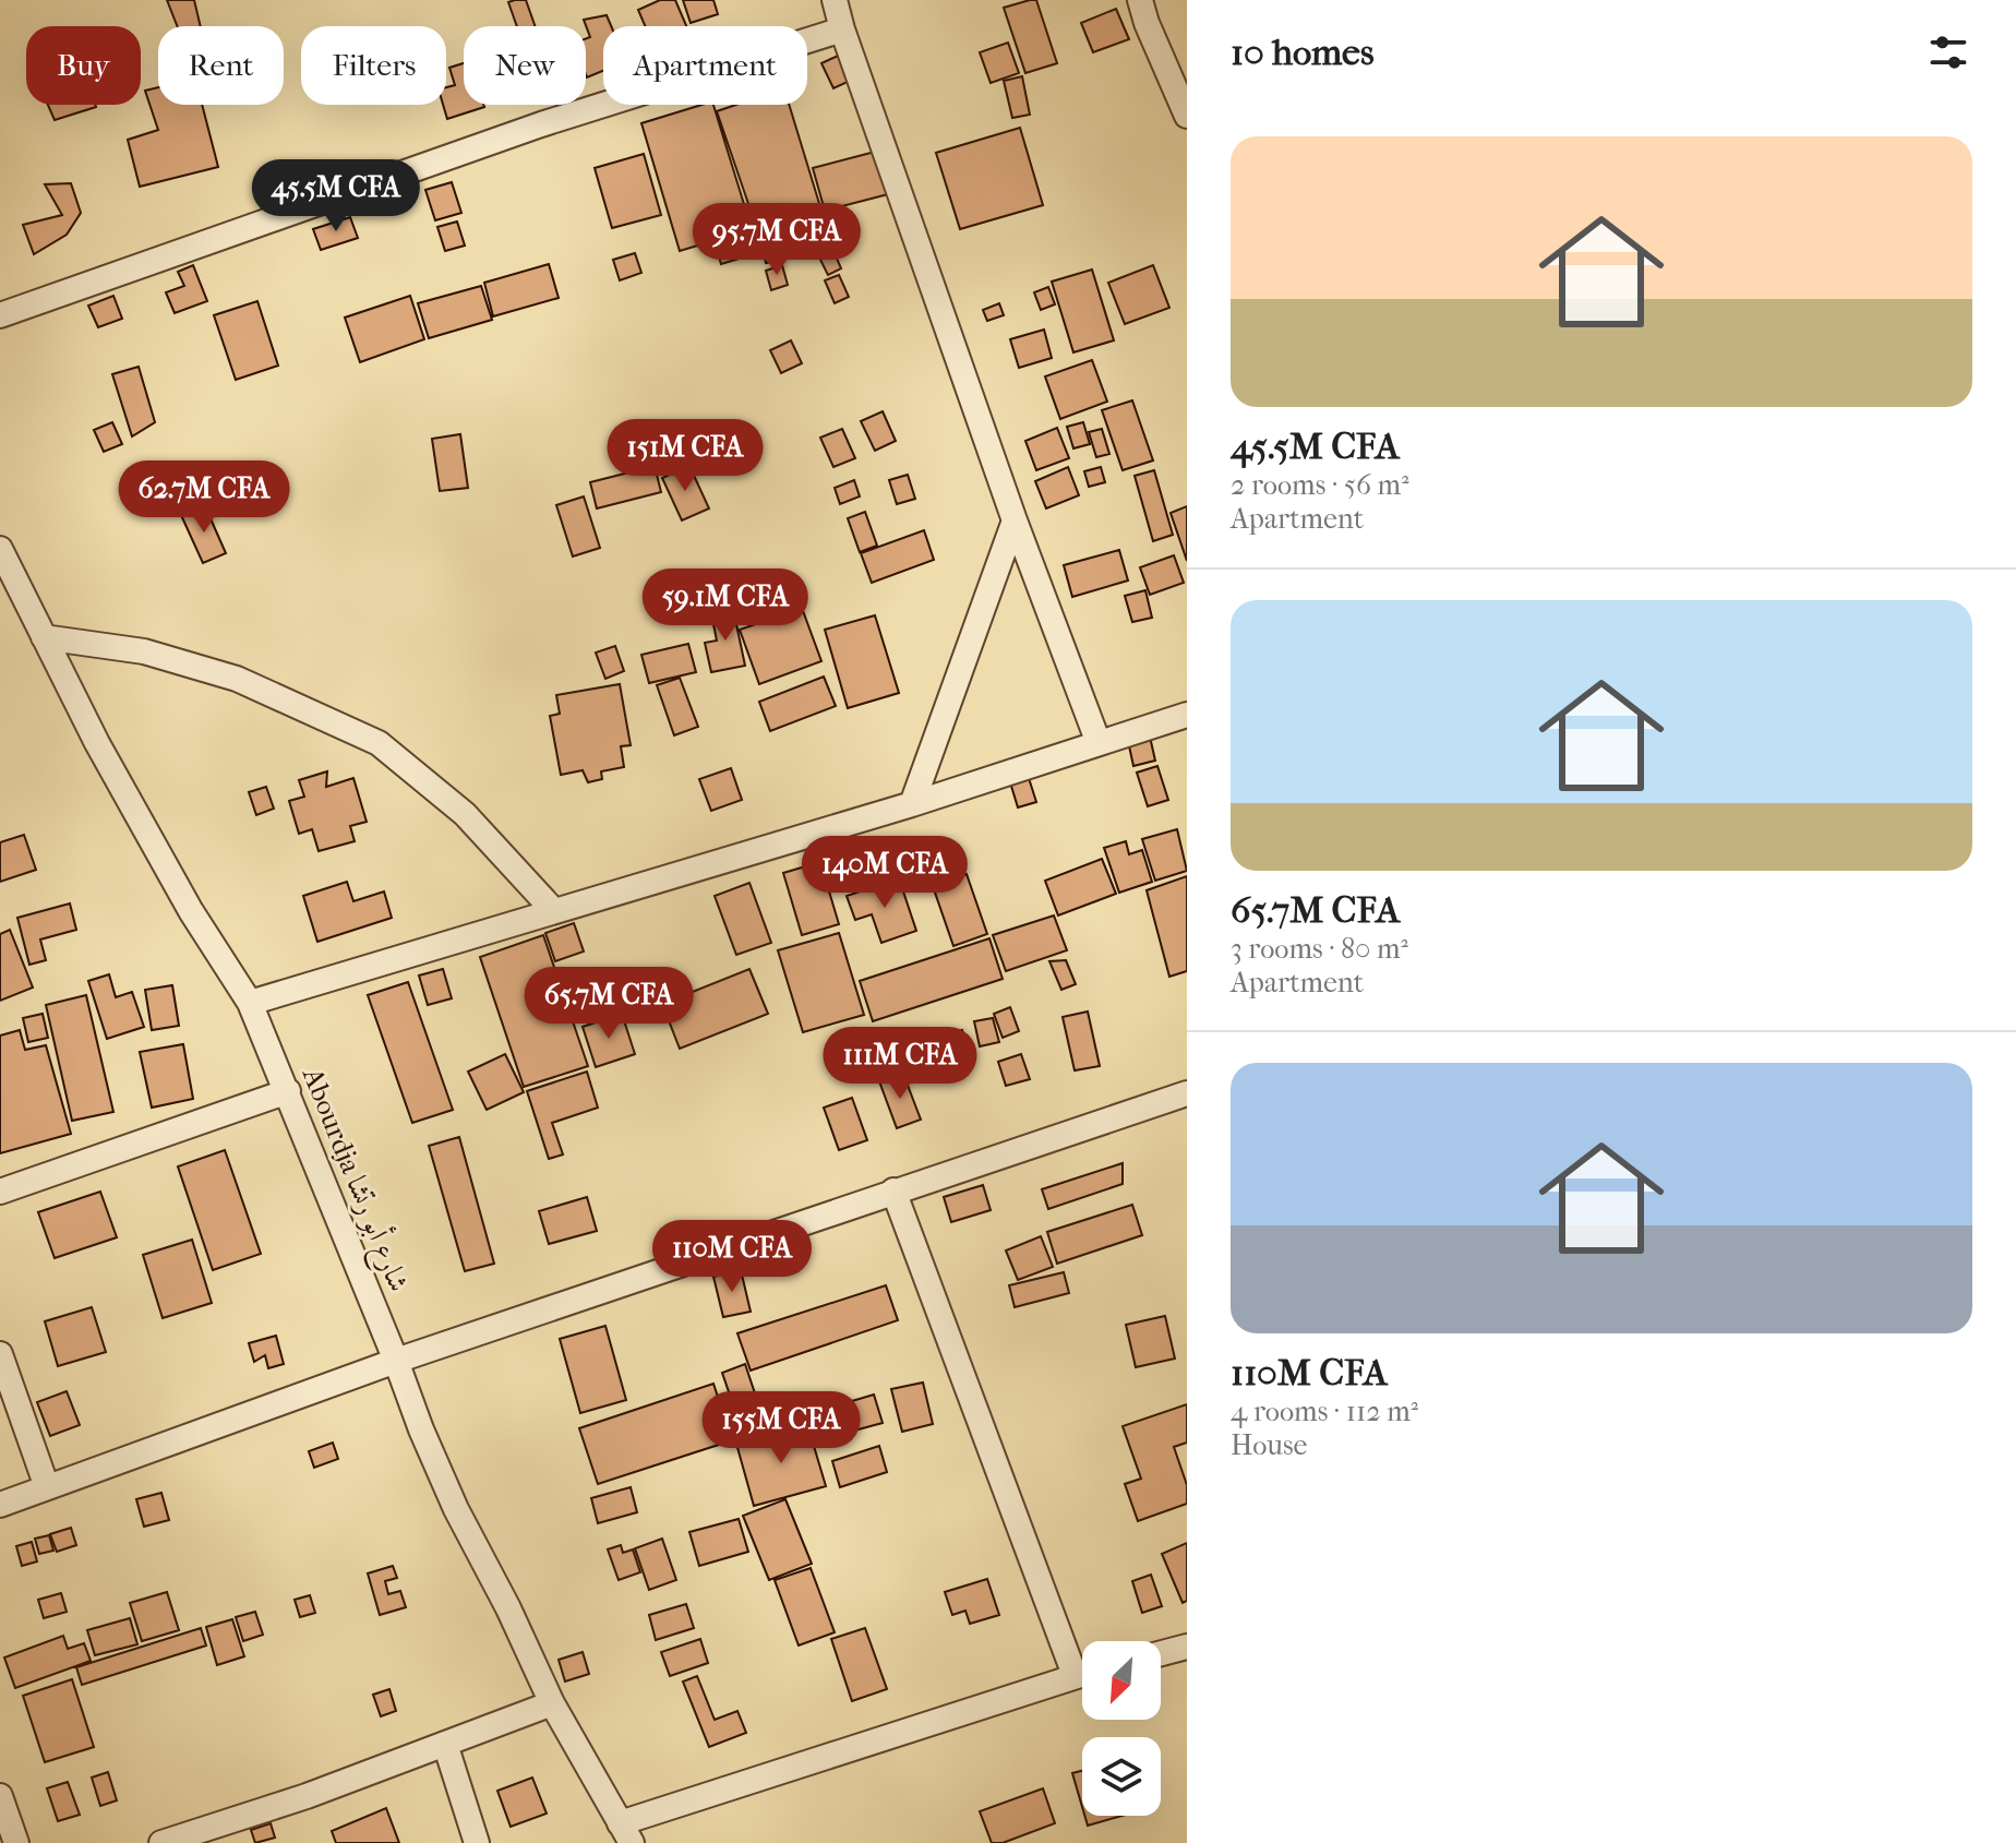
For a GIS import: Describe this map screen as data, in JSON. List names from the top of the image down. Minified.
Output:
{"streets":{"street":["Abourdja شارع أبو رتشا"]},"north":"bottom left","page":{"heading":"10 homes","chip":["Buy","Rent","Filters","New","Apartment"],"list":[{"name":"45.5M CFA","note":"2 rooms · 56 m² · Apartment"},{"name":"65.7M CFA","note":"3 rooms · 80 m² · Apartment"},{"name":"110M CFA","note":"4 rooms · 112 m² · House"}],"price":["45.5M CFA","95.7M CFA","151M CFA","62.7M CFA","59.1M CFA","140M CFA","65.7M CFA","111M CFA","110M CFA","155M CFA"]}}
